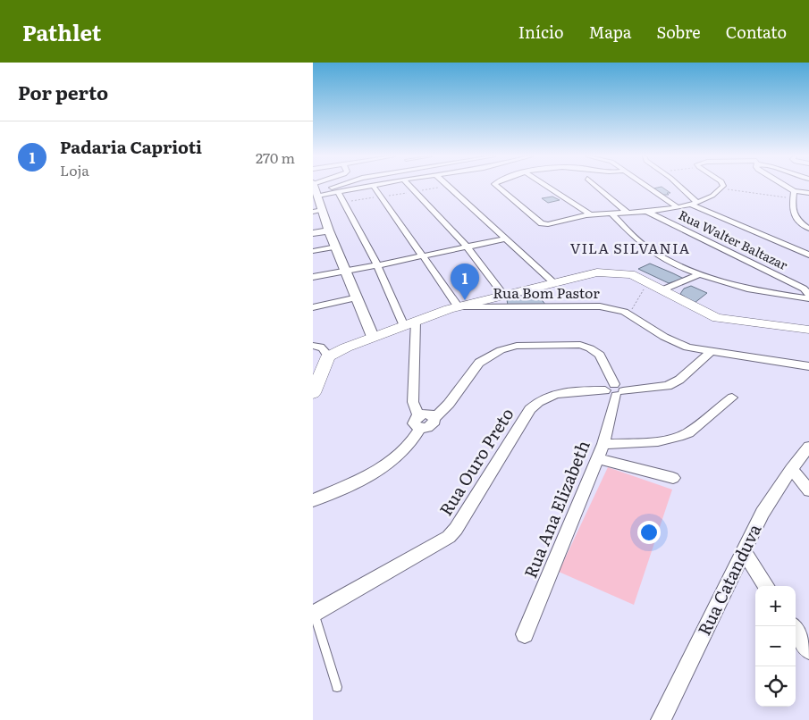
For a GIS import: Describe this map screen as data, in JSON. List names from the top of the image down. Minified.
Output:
{"streets":{"street":["Rua Walter Baltazar","Rua Bom Pastor","Rua Ouro Preto","Rua Ana Elizabeth","Rua Catanduva"]},"crossings":[["Rua Bom Pastor","Rua Ouro Preto"],["Rua Ouro Preto","Rua Ana Elizabeth"]],"districts":["VILA SILVANIA"],"page":{"header":"Pathlet","nav":["Início","Mapa","Sobre","Contato"],"heading":"Por perto","list":[{"mark":"1","name":"Padaria Caprioti","note":"Loja","value":"270 m"}],"pins":"1","map_buttons":["+","−"]}}
